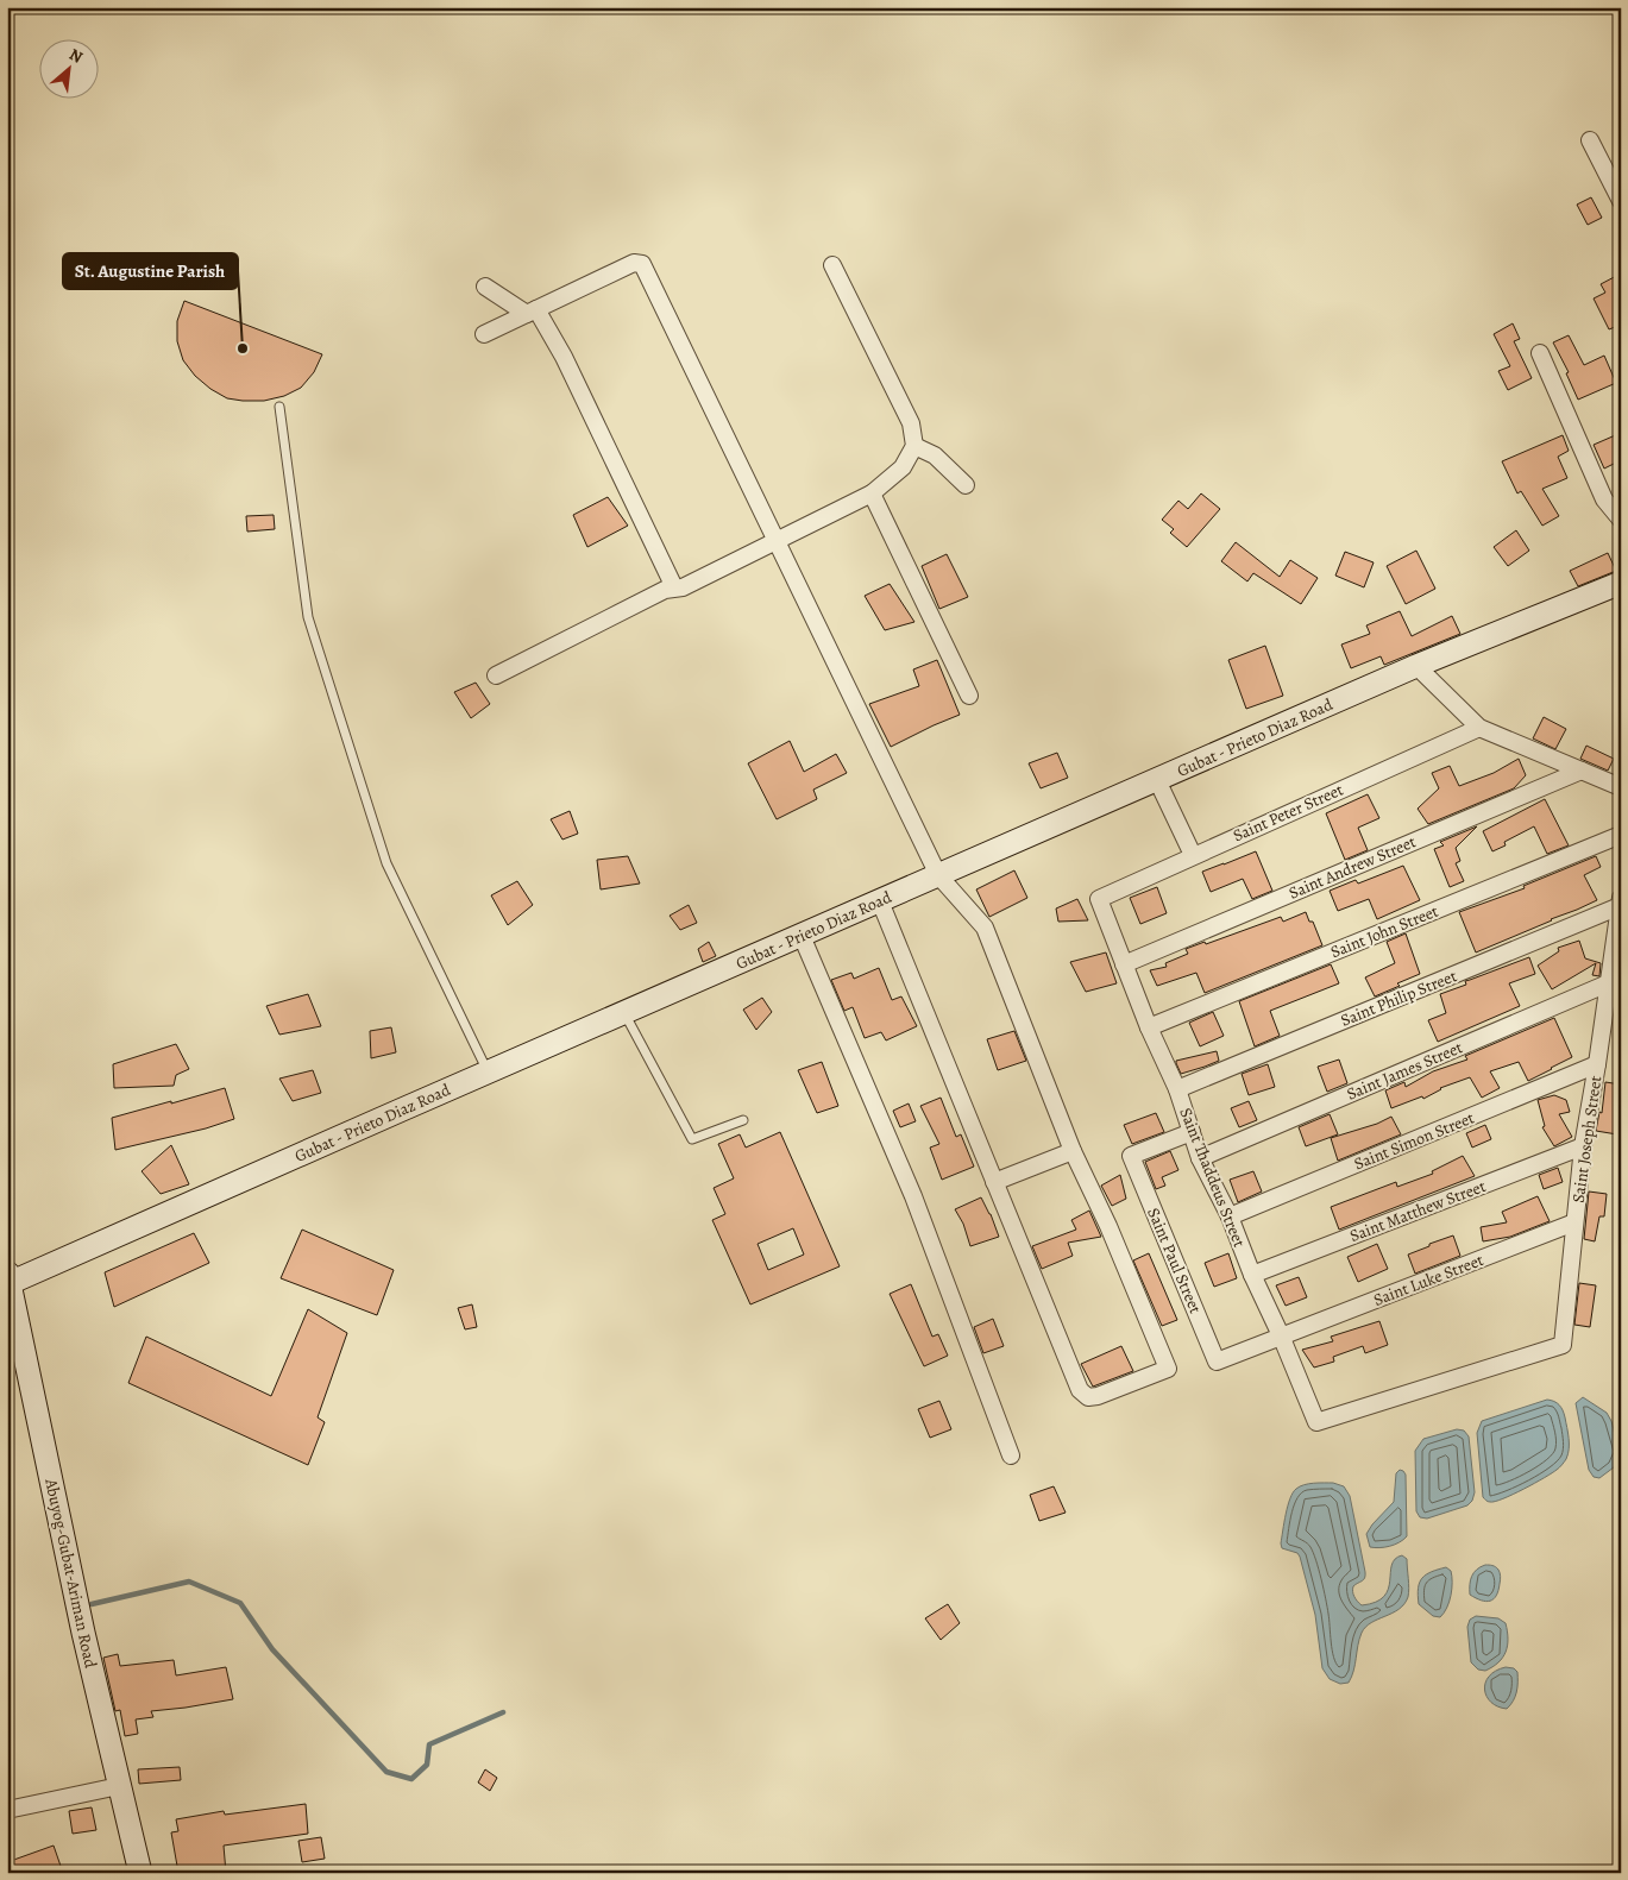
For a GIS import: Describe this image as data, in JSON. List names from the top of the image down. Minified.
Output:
{"streets":{"main road":["Gubat - Prieto Diaz Road","Abuyog-Gubat-Ariman Road"],"street":["Saint Peter Street","Saint Andrew Street","Saint John Street","Saint Philip Street","Saint James Street","Saint Joseph Street","Saint Simon Street","Saint Thaddeus Street","Saint Matthew Street","Saint Paul Street","Saint Luke Street"]},"crossings":[["Gubat - Prieto Diaz Road","Abuyog-Gubat-Ariman Road"],["Saint Peter Street","Saint Thaddeus Street"],["Saint Andrew Street","Saint Thaddeus Street"],["Saint John Street","Saint Thaddeus Street"],["Saint Philip Street","Saint Joseph Street"],["Saint Philip Street","Saint Thaddeus Street"],["Saint James Street","Saint Joseph Street"],["Saint James Street","Saint Thaddeus Street"],["Saint Joseph Street","Saint Simon Street"],["Saint Joseph Street","Saint Thaddeus Street"],["Saint Joseph Street","Saint Matthew Street"],["Saint Joseph Street","Saint Luke Street"],["Saint Simon Street","Saint Thaddeus Street"],["Saint Thaddeus Street","Saint Matthew Street"],["Saint Thaddeus Street","Saint Paul Street"],["Saint Thaddeus Street","Saint Luke Street"],["Saint Paul Street","Saint Luke Street"]],"places":["St. Augustine Parish"],"north":"top right"}
